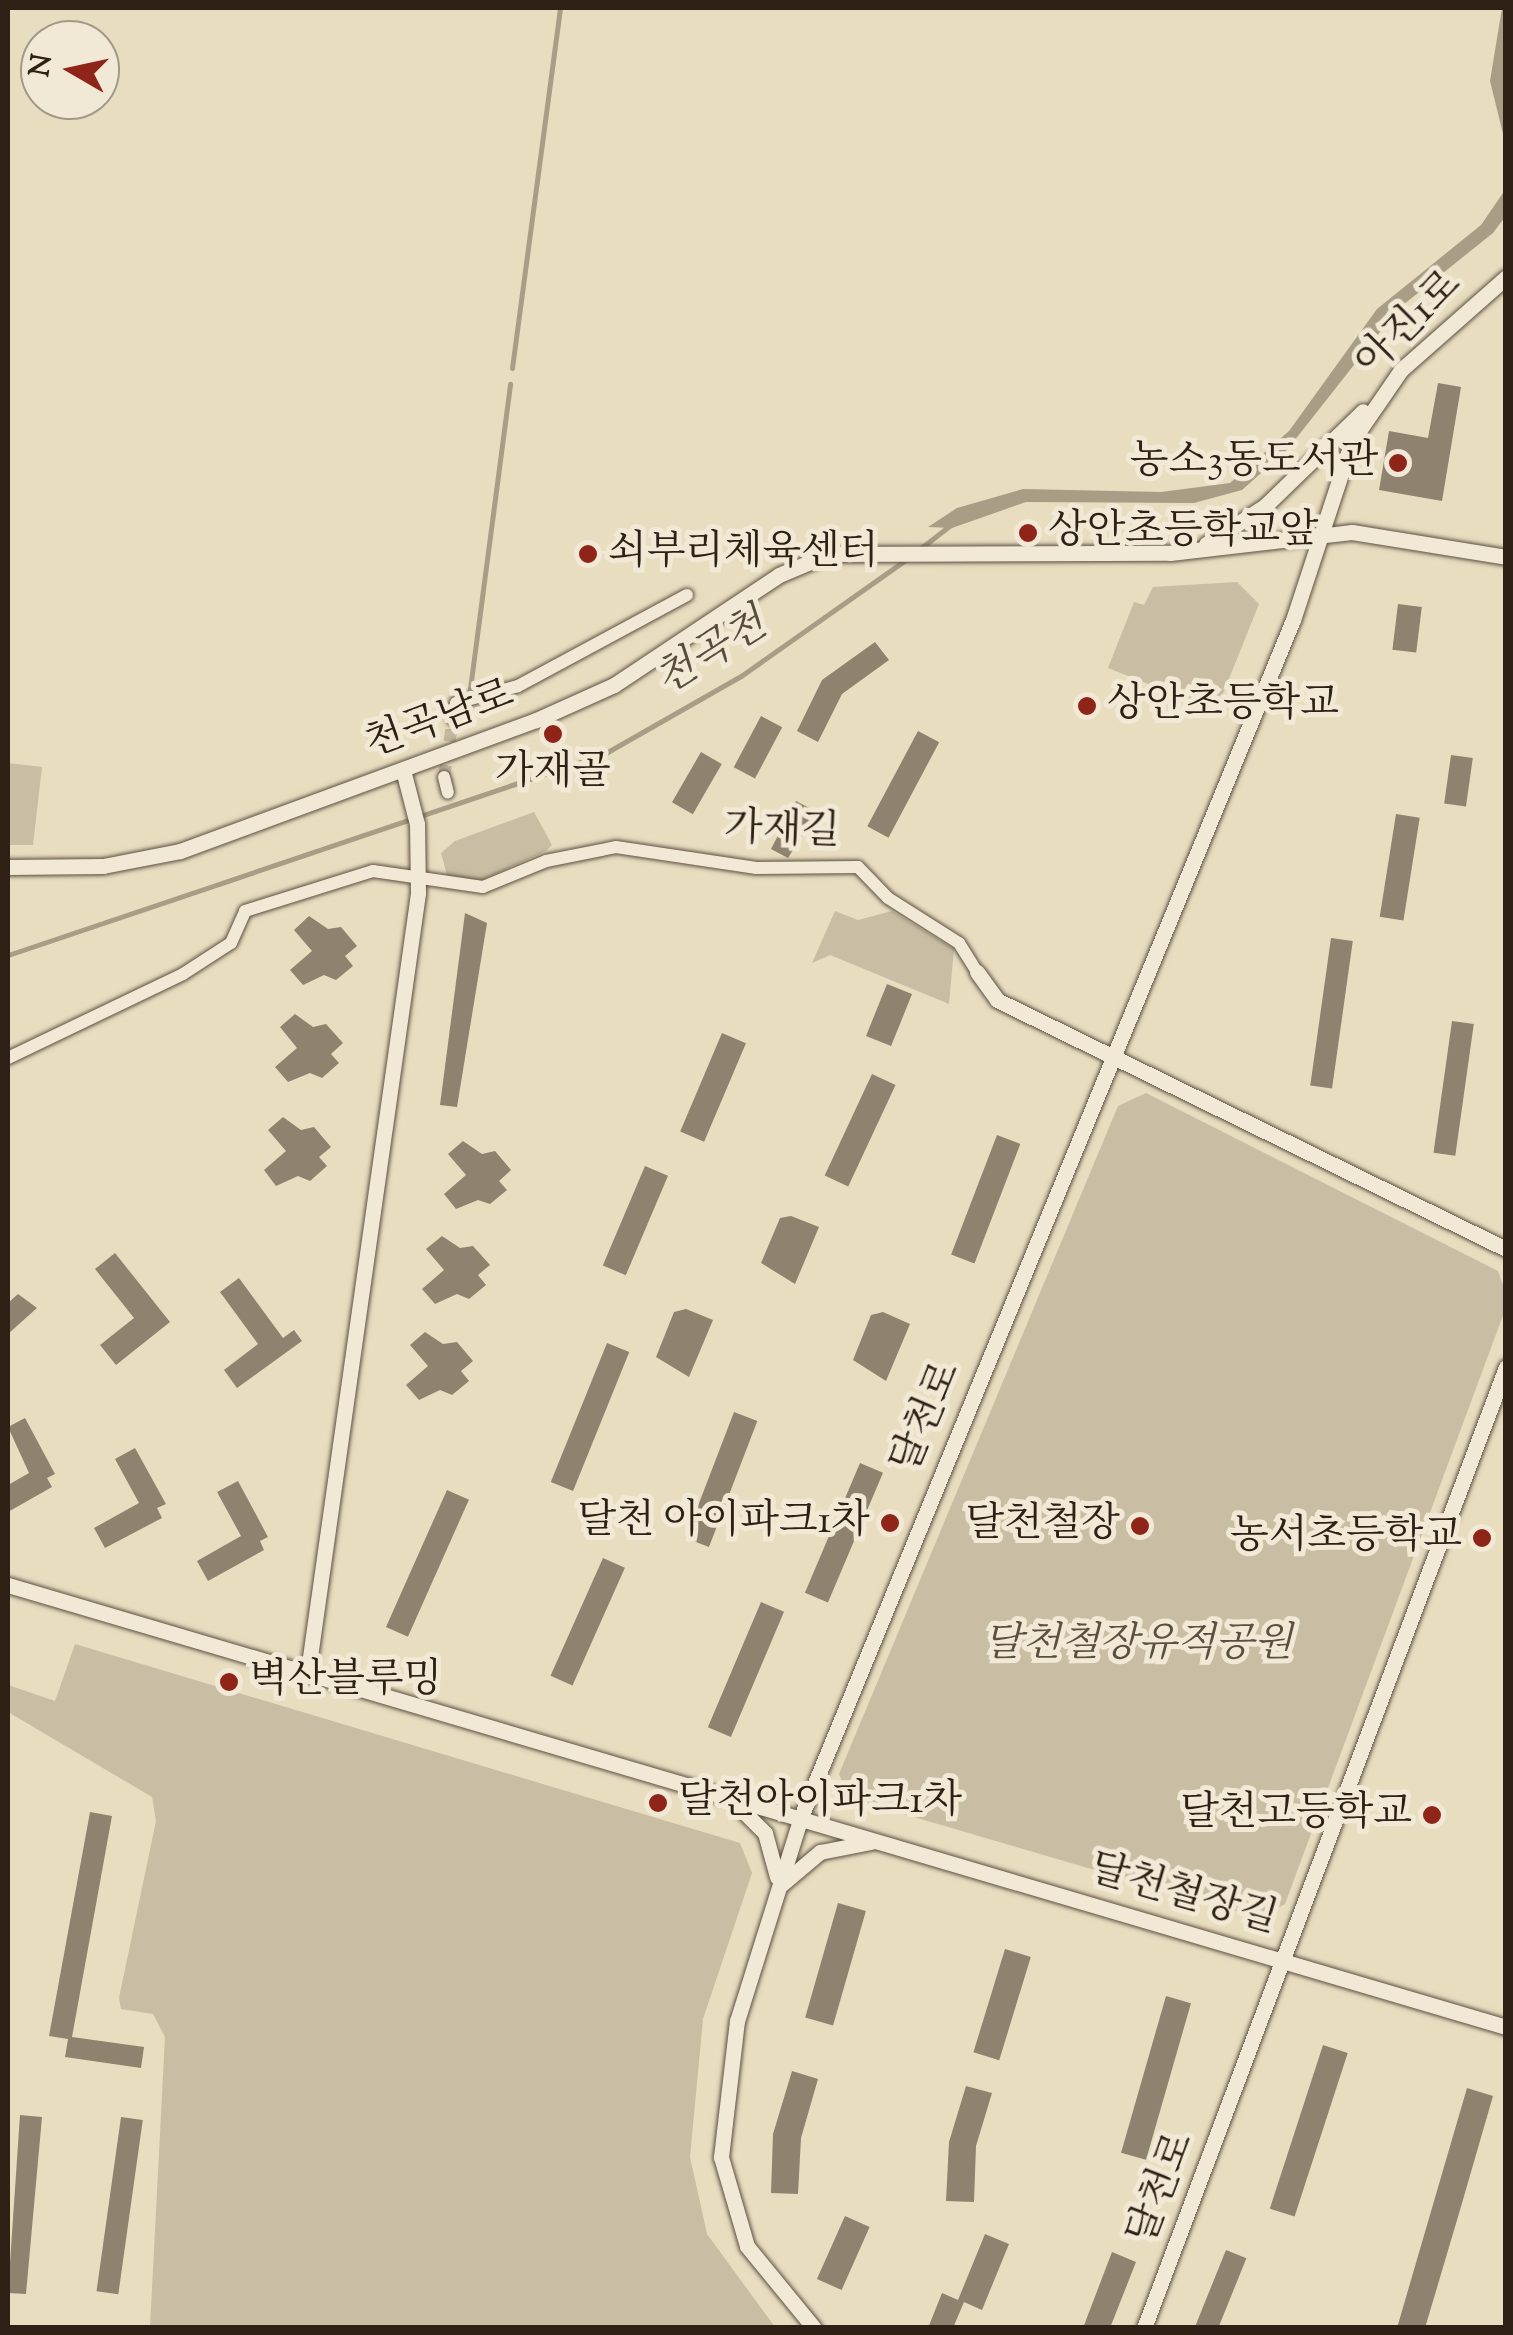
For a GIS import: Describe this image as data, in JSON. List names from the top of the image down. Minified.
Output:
{"streets":{"street":["아진1로","천곡남로","가재길","달천로","달천철장길"]},"crossings":[["아진1로","달천로"],["가재길","달천로"],["달천로","달천철장길"]],"water":["천곡천"],"parks":["달천철장유적공원"],"places":["농소3동도서관","상안초등학교앞","쇠부리체육센터","상안초등학교","가재골","달천 아이파크1차","달천철장","농서초등학교","벽산블루밍","달천아이파크1차","달천고등학교"],"north":"left"}
